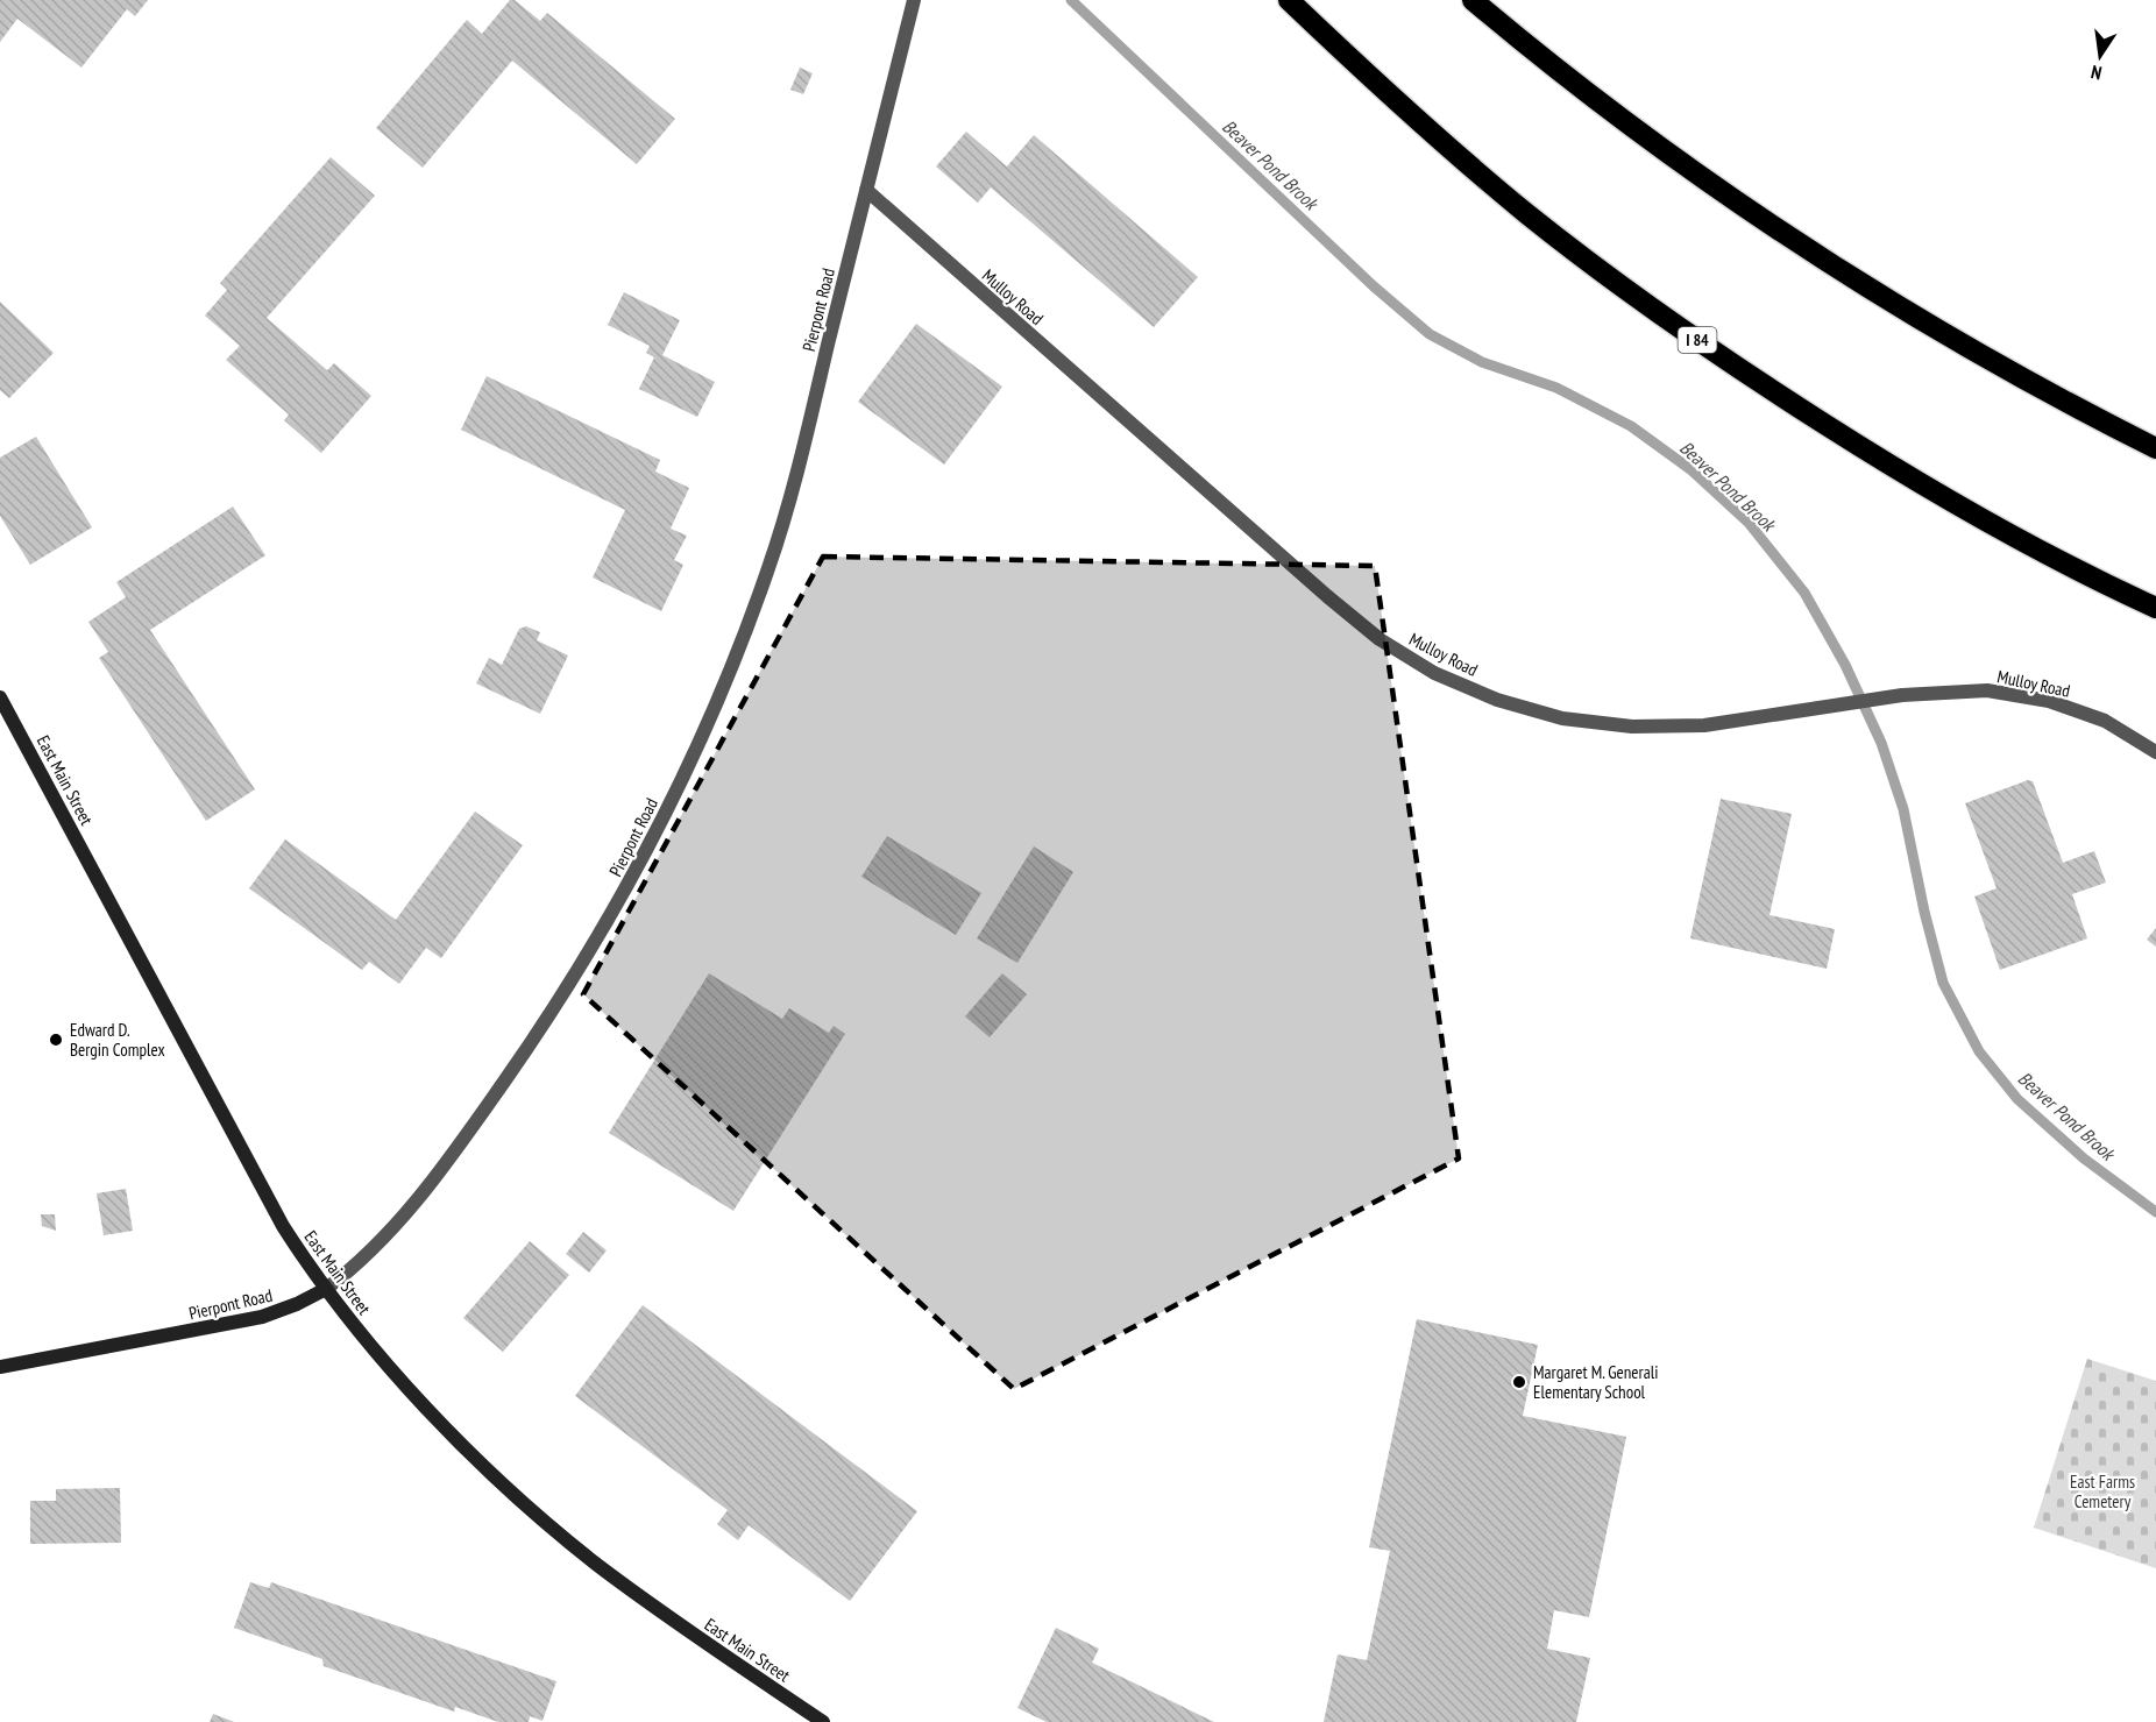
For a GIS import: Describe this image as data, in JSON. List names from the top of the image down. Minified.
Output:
{"streets":{"highway":["I 84"],"main road":["Pierpont Road","East Main Street"],"street":["Mulloy Road"]},"crossings":[["Mulloy Road","Pierpont Road"],["Pierpont Road","East Main Street"]],"water":["Beaver Pond Brook"],"parks":["East Farms Cemetery"],"places":["Edward D. Bergin Complex","Margaret M. Generali Elementary School"],"north":"bottom"}
